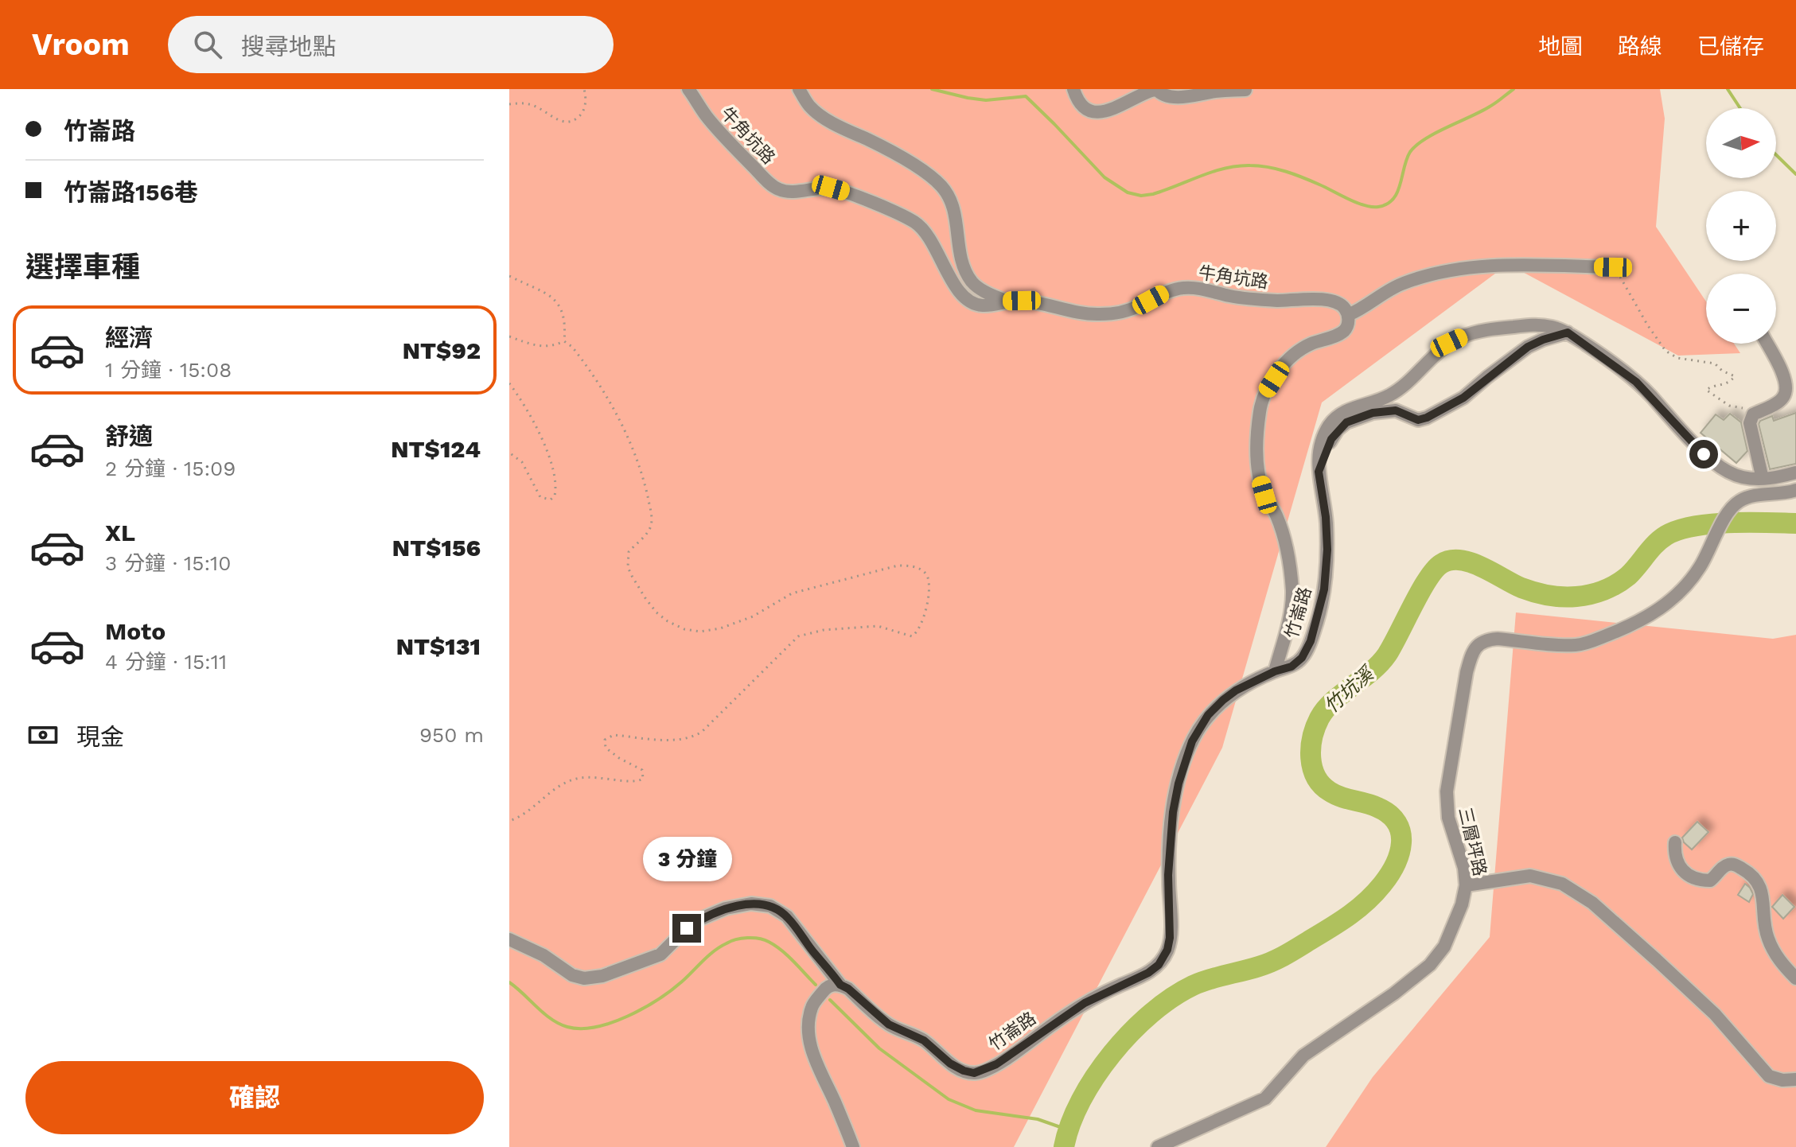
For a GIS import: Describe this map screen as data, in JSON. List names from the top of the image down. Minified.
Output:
{"streets":{"street":["牛角坑路","竹崙路","三層坪路"]},"water":["竹坑溪"],"north":"right","page":{"header":"Vroom","search":"搜尋地點","nav":["地圖","路線","已儲存"],"banner":["竹崙路","竹崙路156巷"],"map_buttons":["+","−"],"heading":"選擇車種","list":[{"name":"經濟","note":"1 分鐘 · 15:08","value":"NT$92"},{"name":"舒適","note":"2 分鐘 · 15:09","value":"NT$124"},{"name":"XL","note":"3 分鐘 · 15:10","value":"NT$156"},{"name":"Moto","note":"4 分鐘 · 15:11","value":"NT$131"}],"pay":["現金","950 m"],"bubble":"3 分鐘","buttons":"確認"}}
